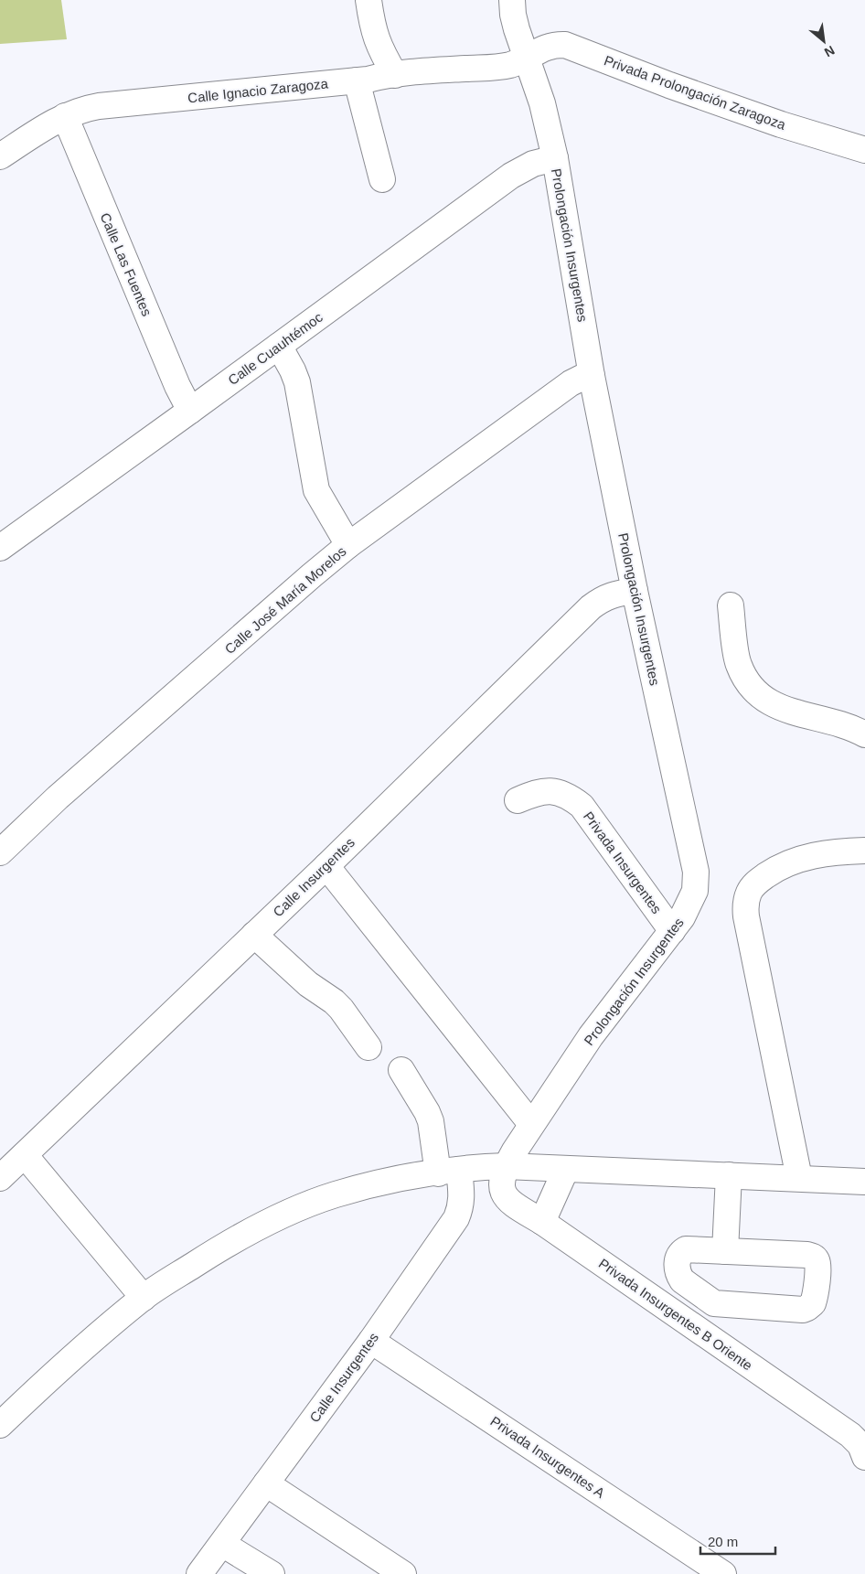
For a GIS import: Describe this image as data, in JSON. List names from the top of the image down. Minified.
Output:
{"streets":{"street":["Calle Ignacio Zaragoza","Privada Prolongación Zaragoza","Prolongación Insurgentes","Calle Las Fuentes","Calle Cuauhtémoc","Calle José María Morelos","Privada Insurgentes","Calle Insurgentes","Privada Insurgentes B Oriente","Privada Insurgentes A"]},"crossings":[["Calle Ignacio Zaragoza","Privada Prolongación Zaragoza"],["Calle Ignacio Zaragoza","Prolongación Insurgentes"],["Calle Ignacio Zaragoza","Calle Las Fuentes"],["Privada Prolongación Zaragoza","Prolongación Insurgentes"],["Prolongación Insurgentes","Calle Cuauhtémoc"],["Prolongación Insurgentes","Calle José María Morelos"],["Prolongación Insurgentes","Privada Insurgentes"],["Prolongación Insurgentes","Calle Insurgentes"],["Prolongación Insurgentes","Privada Insurgentes B Oriente"],["Calle Las Fuentes","Calle Cuauhtémoc"],["Calle Insurgentes","Privada Insurgentes A"]],"scale_bar":"20 m","north":"bottom right"}
